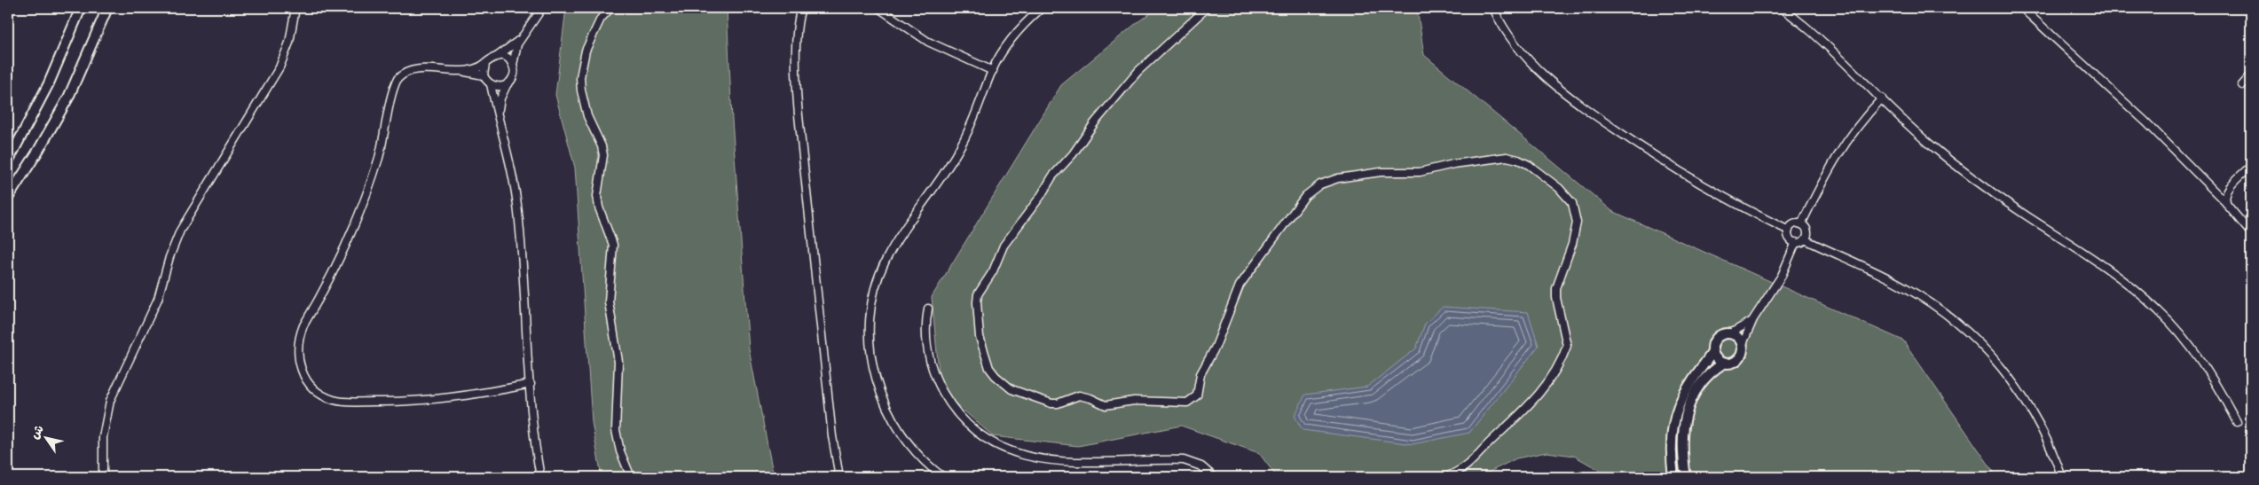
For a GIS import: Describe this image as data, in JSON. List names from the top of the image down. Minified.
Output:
{"north":"top left"}
